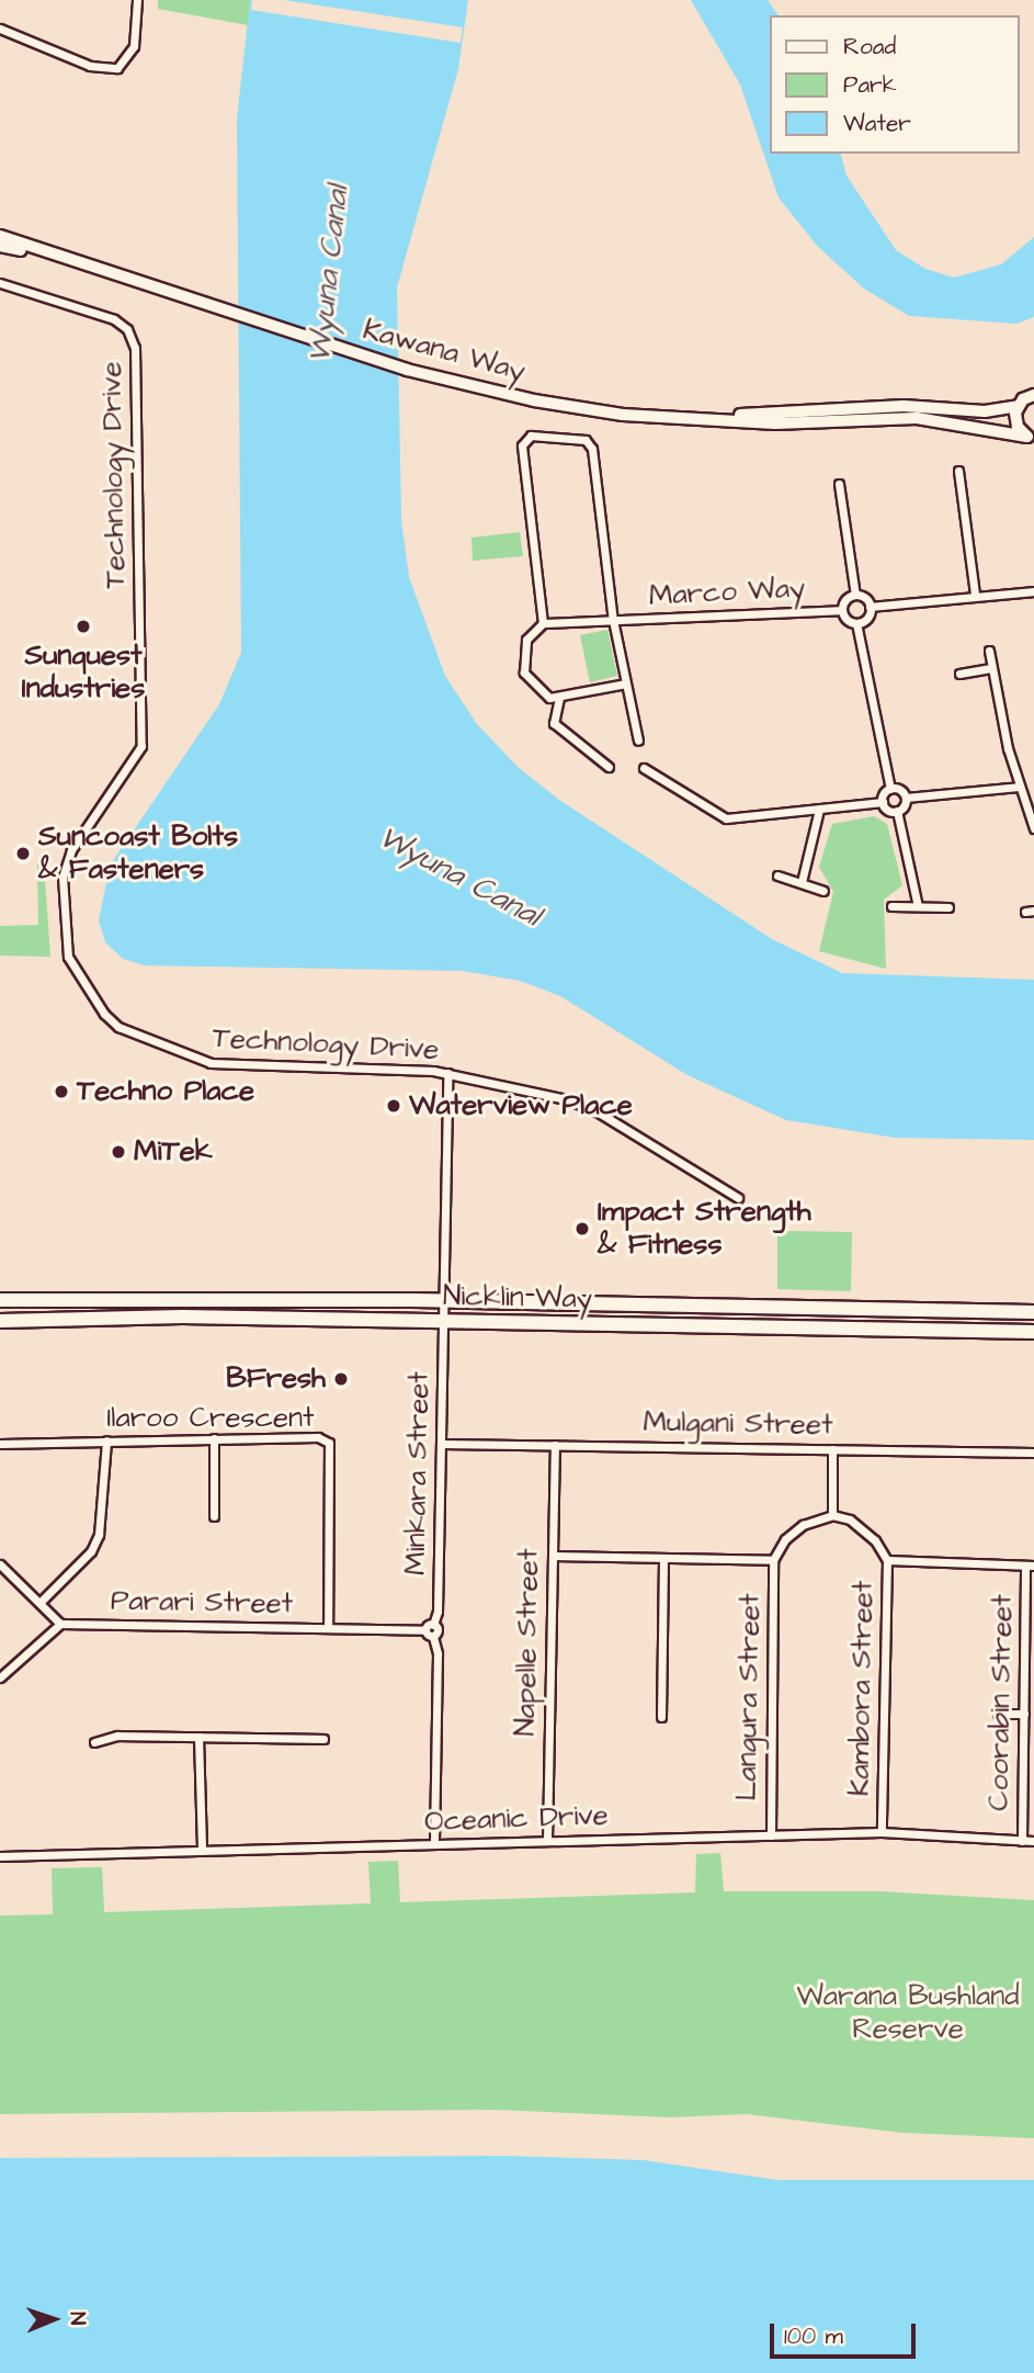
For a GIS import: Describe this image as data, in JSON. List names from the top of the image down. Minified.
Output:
{"streets":{"highway":["Nicklin Way"],"main road":["Kawana Way"],"street":["Technology Drive","Marco Way","Ilaroo Crescent","Mulgani Street","Minkara Street","Parari Street","Napelle Street","Kambora Street","Langura Street","Coorabin Street","Oceanic Drive"]},"crossings":[["Technology Drive","Minkara Street"],["Nicklin Way","Minkara Street"],["Ilaroo Crescent","Parari Street"],["Mulgani Street","Minkara Street"],["Mulgani Street","Napelle Street"],["Minkara Street","Parari Street"],["Minkara Street","Oceanic Drive"],["Napelle Street","Oceanic Drive"],["Kambora Street","Oceanic Drive"],["Langura Street","Oceanic Drive"],["Coorabin Street","Oceanic Drive"]],"water":["Wyuna Canal"],"parks":["Warana Bushland Reserve"],"places":["Sunquest Industries","Suncoast Bolts & Fasteners","Techno Place","Waterview Place","MiTek","Impact Strength & Fitness","BFresh"],"legend":["Road","Park","Water"],"scale_bar":"100 m","north":"right"}
